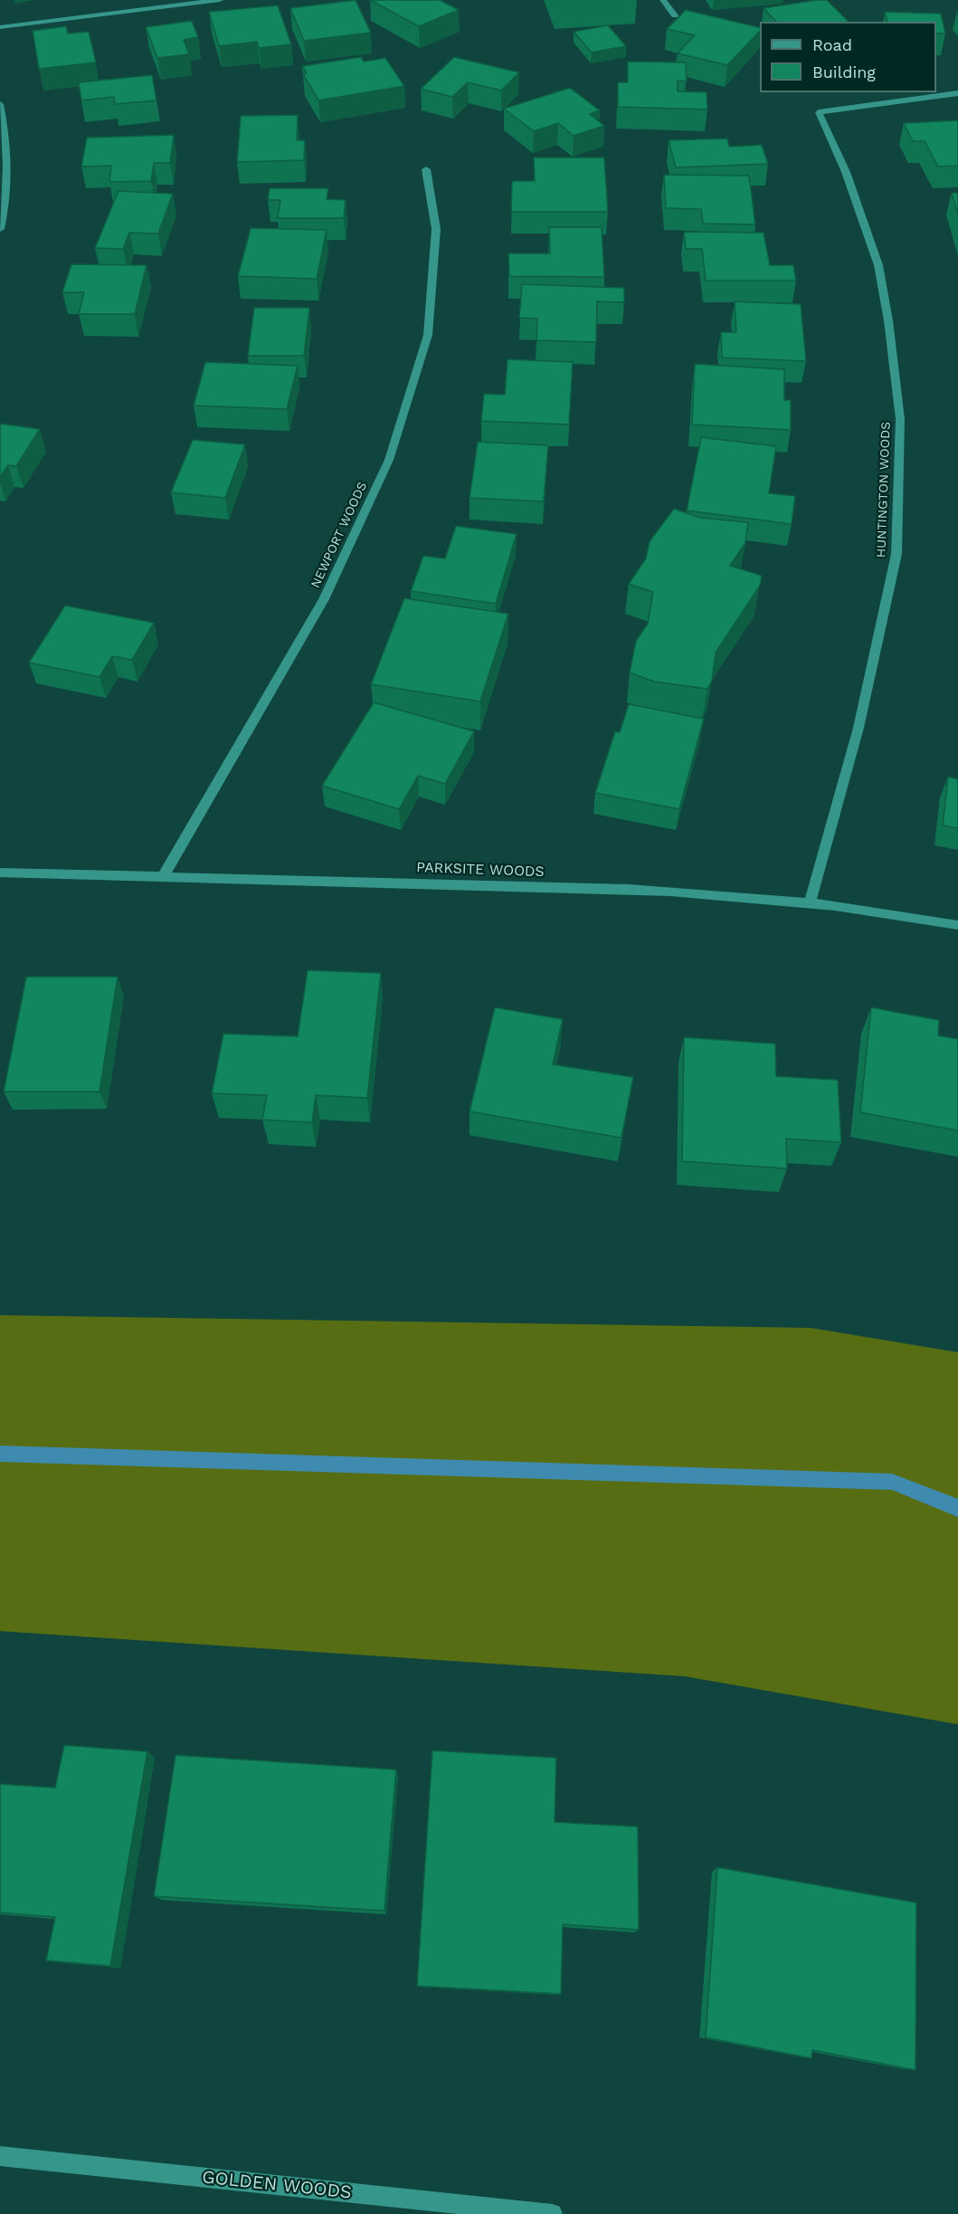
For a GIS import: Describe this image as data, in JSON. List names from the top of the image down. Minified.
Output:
{"streets":{"street":["HUNTINGTON WOODS","NEWPORT WOODS","PARKSITE WOODS","GOLDEN WOODS"]},"crossings":[["HUNTINGTON WOODS","PARKSITE WOODS"],["NEWPORT WOODS","PARKSITE WOODS"]],"legend":["Road","Building"]}
